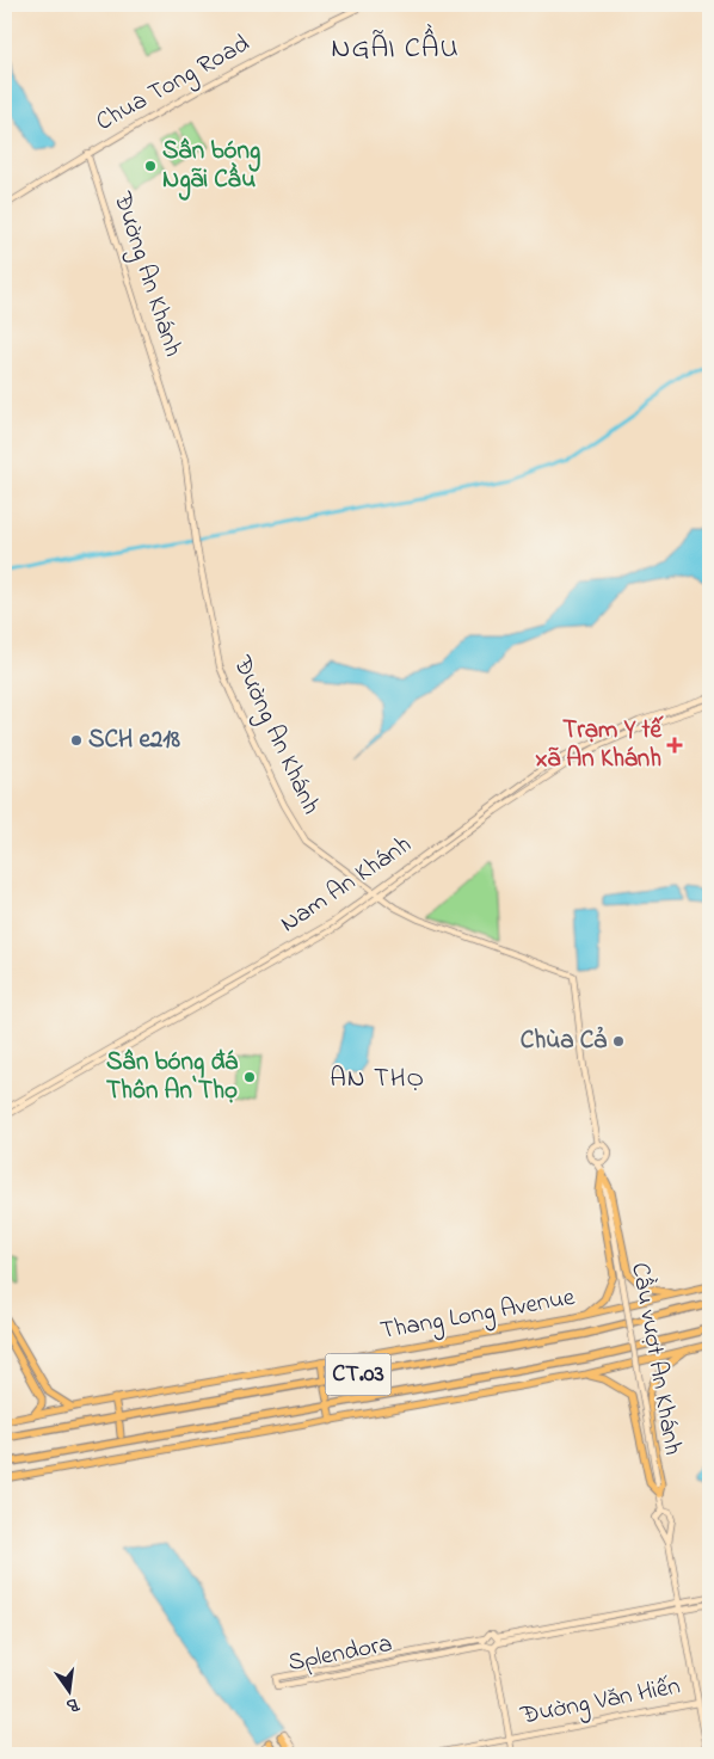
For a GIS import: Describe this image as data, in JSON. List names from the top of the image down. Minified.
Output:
{"streets":{"highway":["CT.03"],"main road":["Thang Long Avenue"],"street":["Chua Tong Road","Đường An Khánh","Nam An Khánh","Cầu vượt An Khánh","Splendora","Đường Văn Hiến"]},"crossings":[["Chua Tong Road","Đường An Khánh"],["Đường An Khánh","Nam An Khánh"]],"districts":["NGÃI CẦU","AN THỌ"],"places":{"other":["Sân bóng Ngãi Cầu","SCH e218","Chùa Cả","Sân bóng đá Thôn An Thọ"],"health":["Trạm Y tế xã An Khánh"]},"north":"bottom"}
